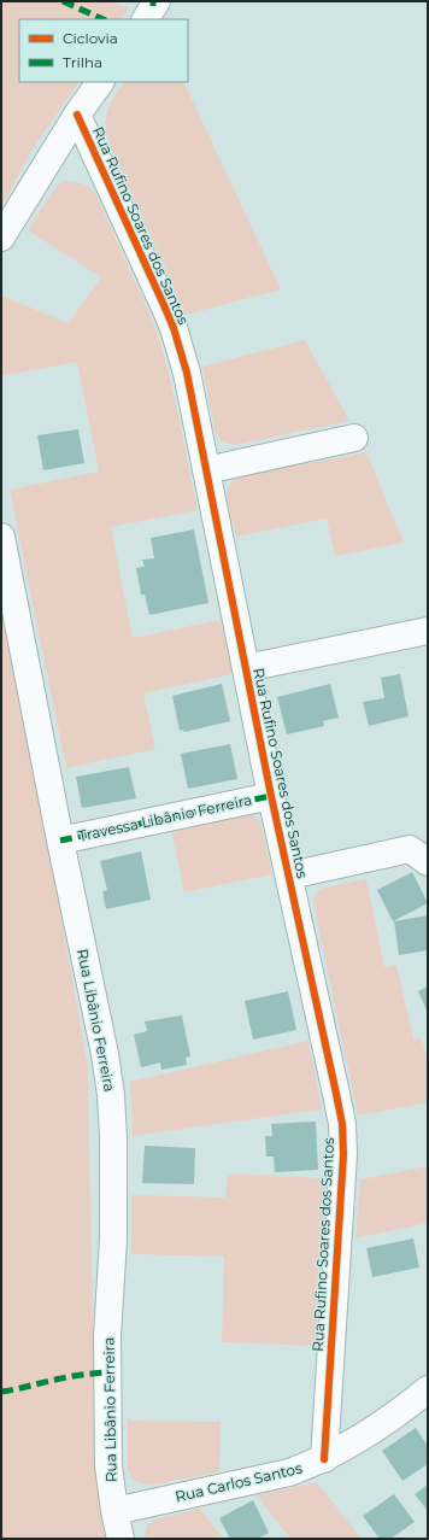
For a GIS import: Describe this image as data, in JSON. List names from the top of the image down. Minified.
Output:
{"streets":{"street":["Rua Rufino Soares dos Santos","Travessa Libânio Ferreira","Rua Libânio Ferreira","Rua Carlos Santos"]},"crossings":[["Rua Rufino Soares dos Santos","Travessa Libânio Ferreira"],["Rua Rufino Soares dos Santos","Rua Carlos Santos"],["Travessa Libânio Ferreira","Rua Libânio Ferreira"],["Rua Libânio Ferreira","Rua Carlos Santos"]],"legend":["Ciclovia","Trilha"]}
